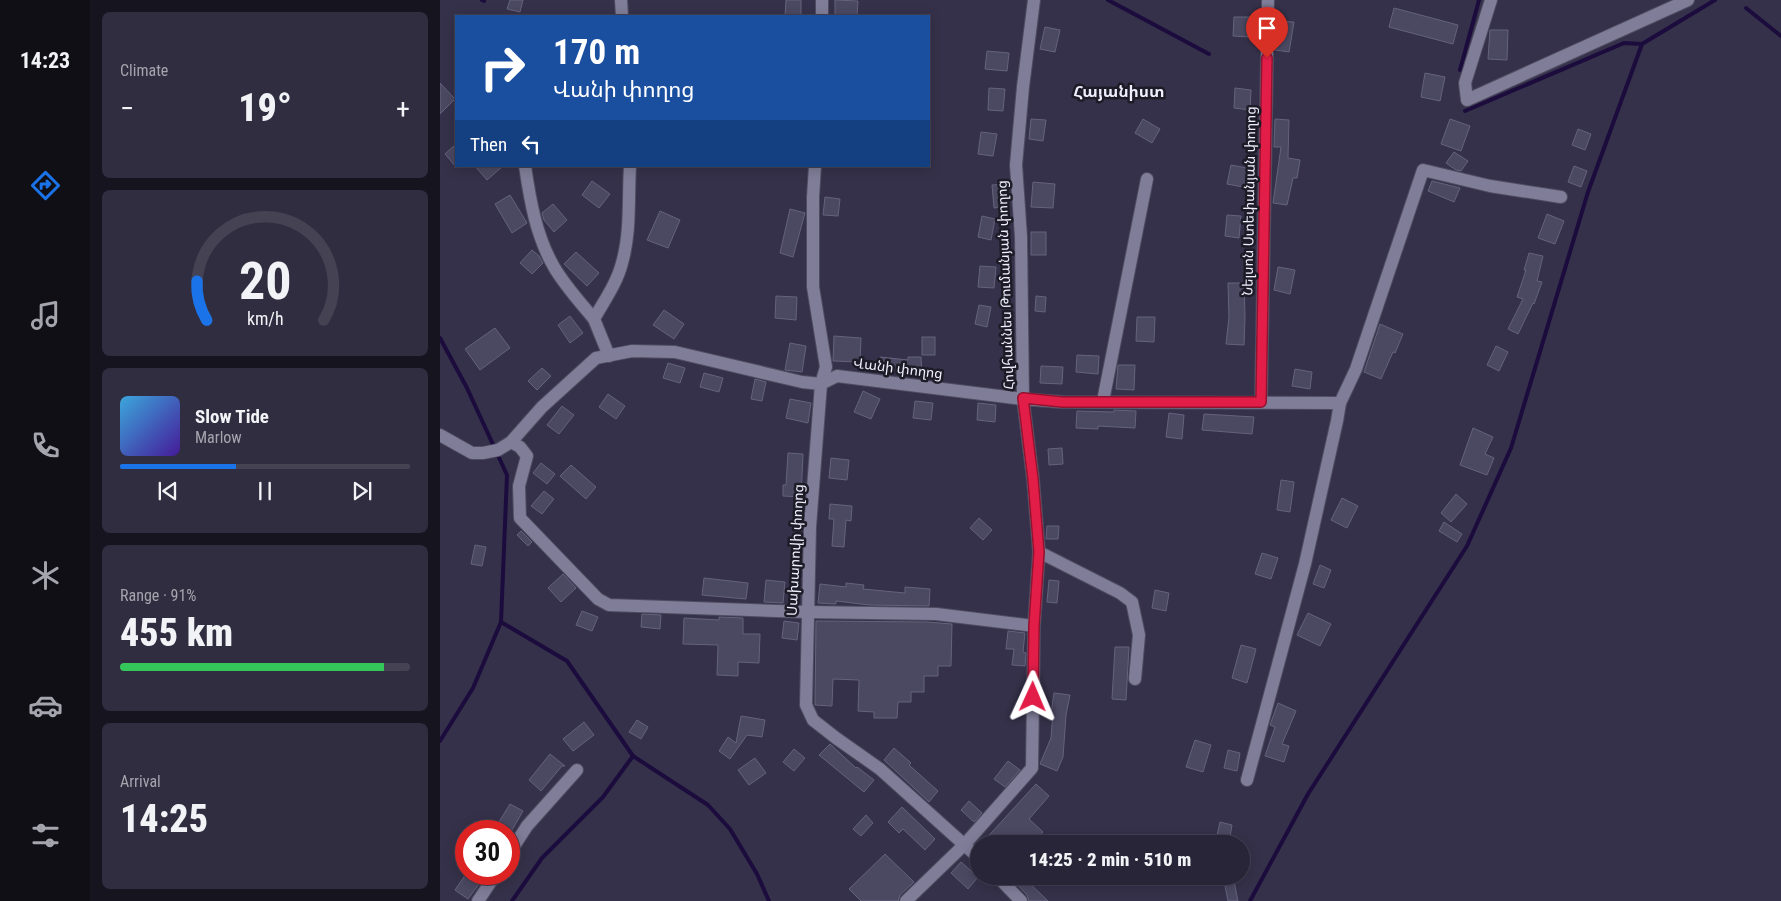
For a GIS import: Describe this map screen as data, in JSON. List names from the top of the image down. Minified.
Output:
{"streets":{"street":["Նելսոն Ստեփանյան փողոց","Հովհաննես Թումանյան փողոց","Վանի փողոց","Սախարովի փողոց"]},"crossings":[["Նելսոն Ստեփանյան փողոց","Վանի փողոց"],["Հովհաննես Թումանյան փողոց","Վանի փողոց"],["Հովհաննես Թումանյան փողոց","Սախարովի փողոց"],["Վանի փողոց","Սախարովի փողոց"]],"districts":["Հայանիստ"],"page":{"tabs":"14:23","tile":["Climate",["Range · 91%","455 km"],["Arrival","14:25"]],"turn":["170 m","Վանի փողոց"],"heat":["−","19°","+"],"then":"Then","song":["Slow Tide","Marlow"],"limit":"30","trip":"14:25 · 2 min · 510 m","gauge":["20","km/h"]}}
